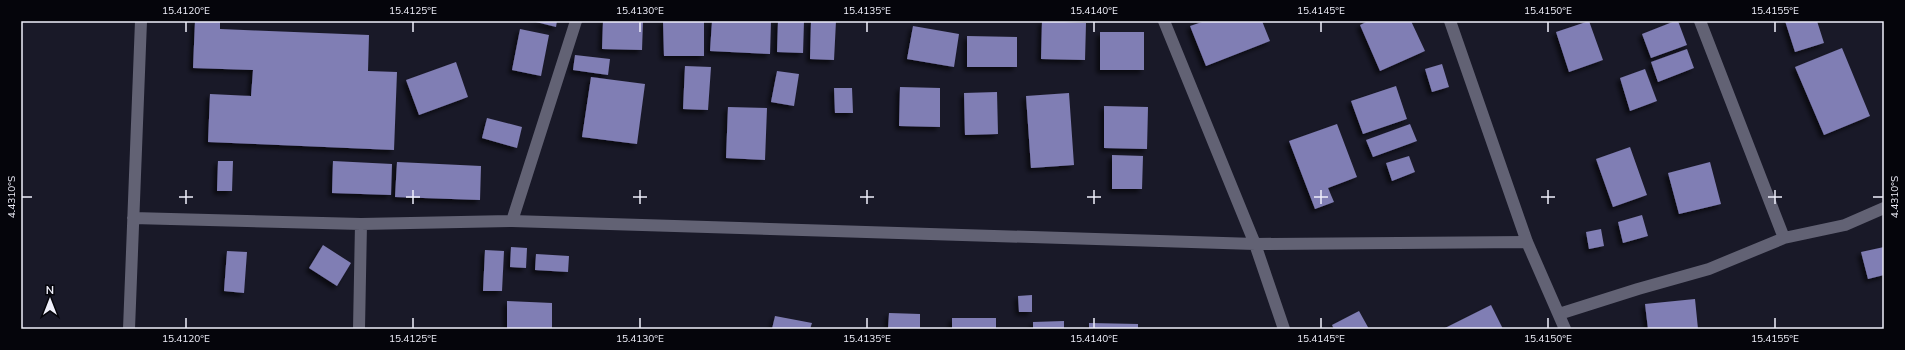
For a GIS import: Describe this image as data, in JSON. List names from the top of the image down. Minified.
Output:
{"north":"top","coordinates":["15.4120°E","15.4125°E","15.4130°E","15.4135°E","15.4140°E","15.4145°E","15.4150°E","15.4155°E","4.4310°S"]}
